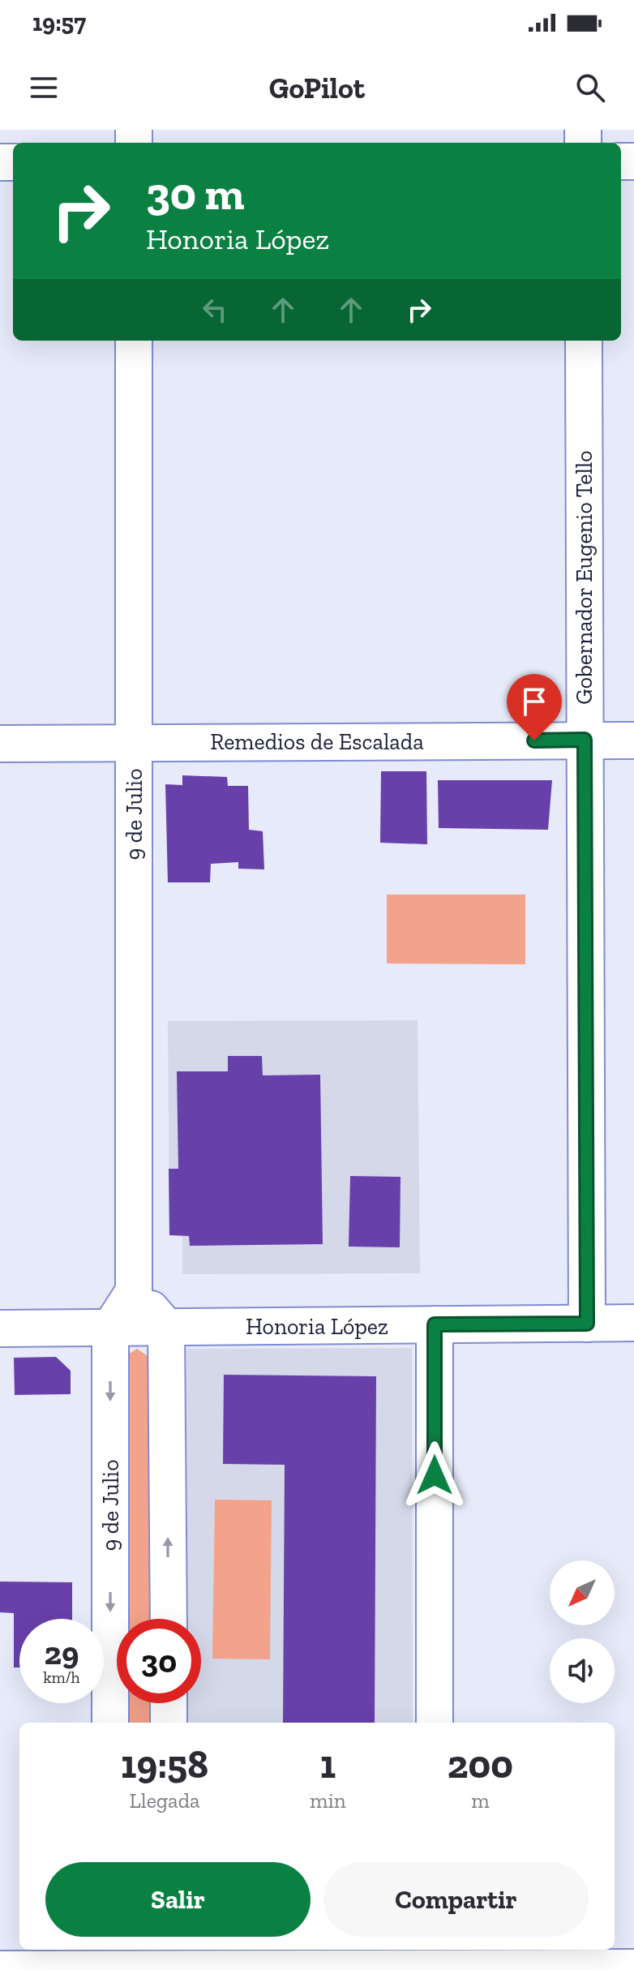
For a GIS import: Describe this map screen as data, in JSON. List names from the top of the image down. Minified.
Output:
{"streets":{"street":["Gobernador Eugenio Tello","Remedios de Escalada","9 de Julio","Honoria López"]},"crossings":[["Gobernador Eugenio Tello","Remedios de Escalada"],["Gobernador Eugenio Tello","Honoria López"],["Remedios de Escalada","9 de Julio"],["9 de Julio","Honoria López"]],"north":"bottom left","page":{"status":"19:57","header":"GoPilot","turn":["30 m","Honoria López"],"speed":"29 km/h","limit":"30","eta":["19:58","Llegada","1","min","200","m"],"buttons":["Salir","Compartir"]}}
